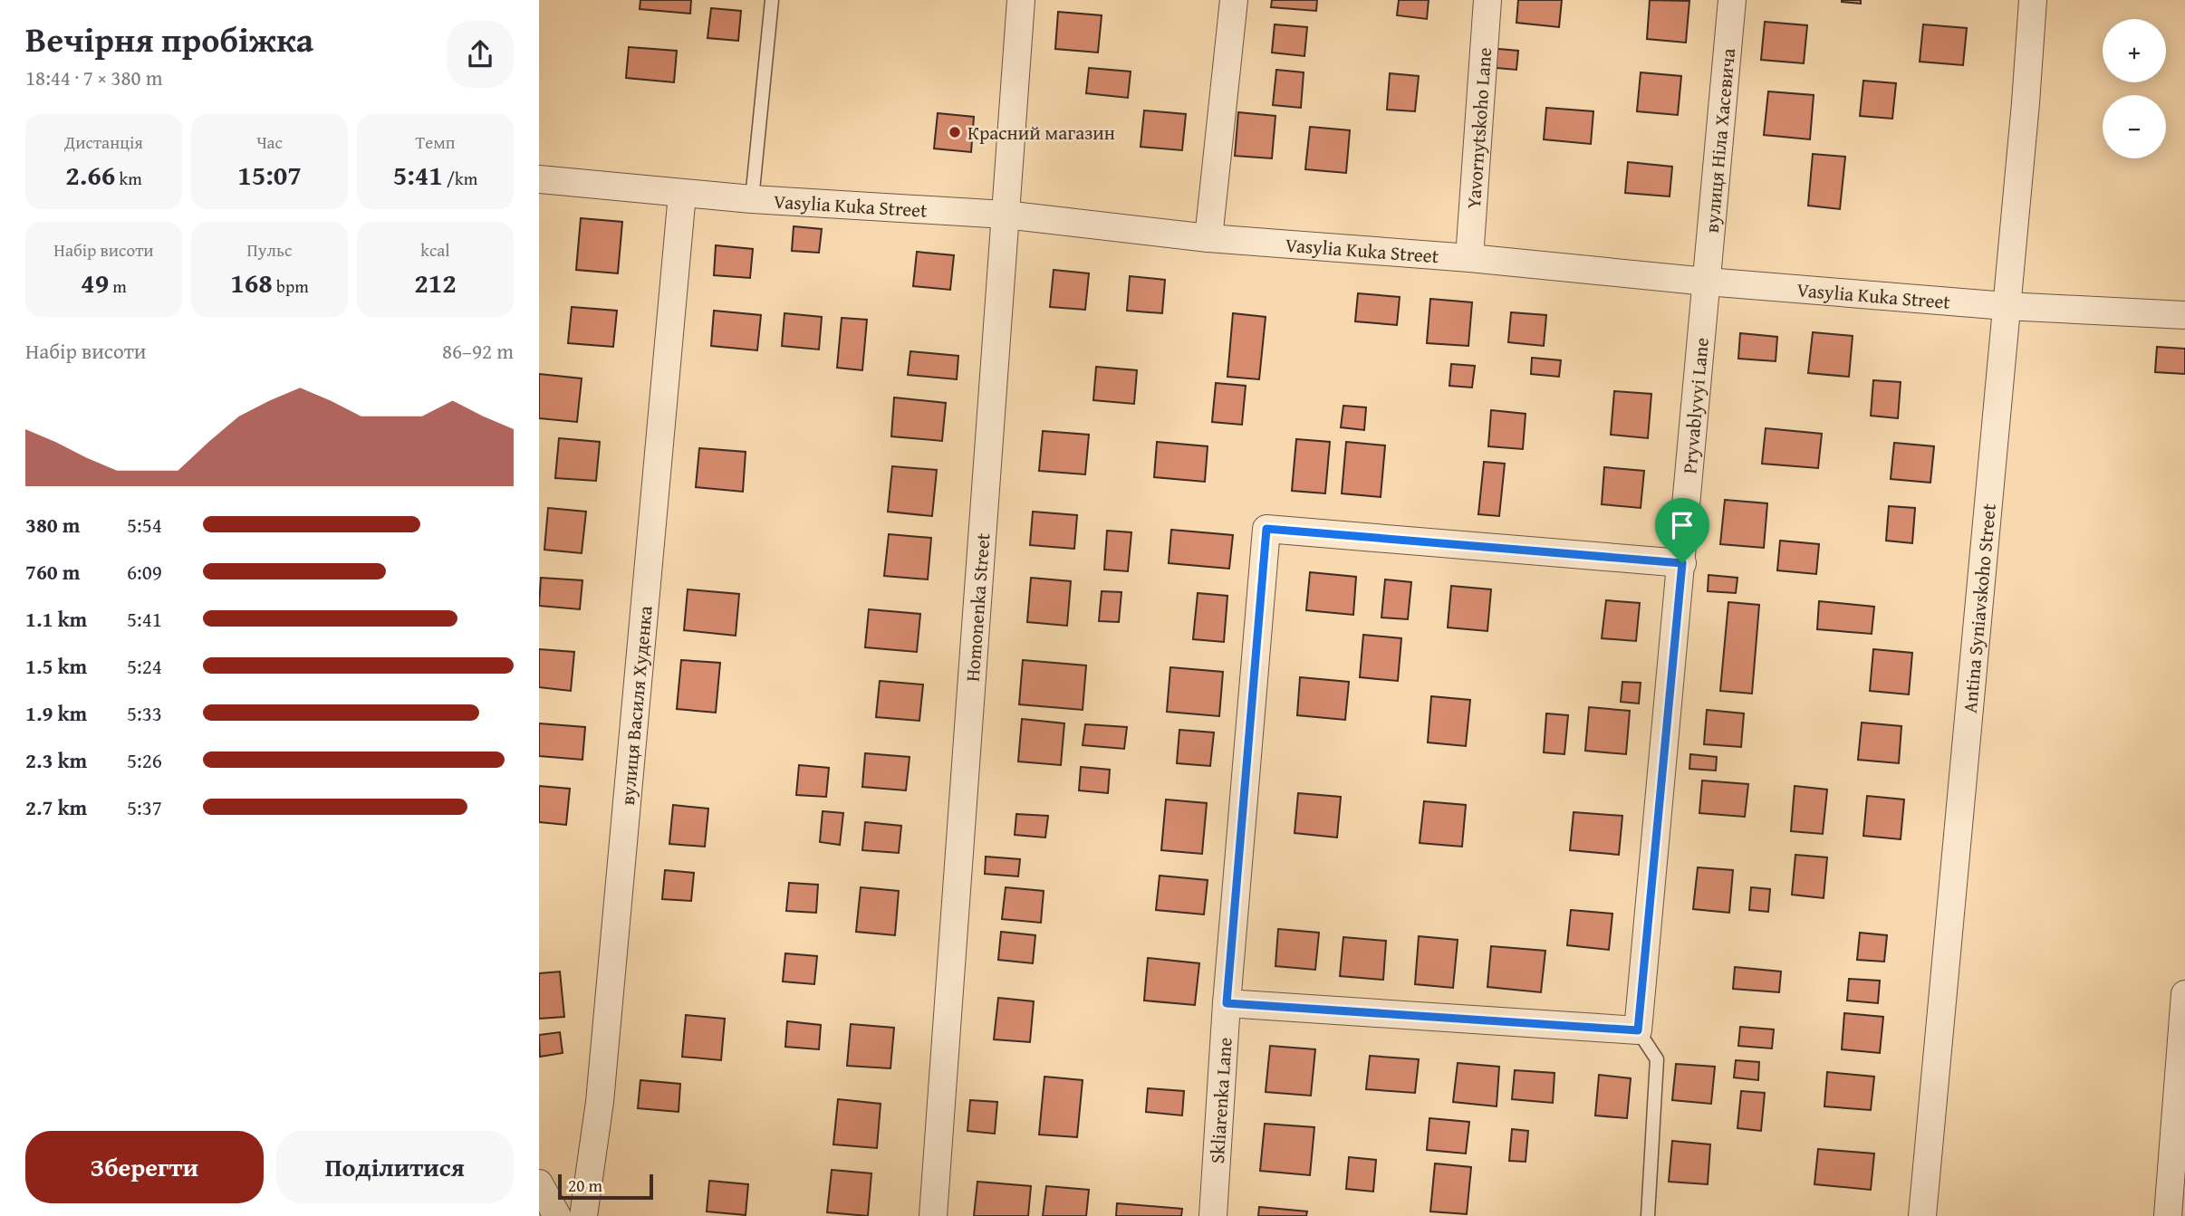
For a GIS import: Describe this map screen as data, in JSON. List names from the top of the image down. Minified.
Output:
{"streets":{"street":["Yavornytskoho Lane","вулиця Ніла Хасевича","Vasylia Kuka Street","Pryvablyvyi Lane","Homonenka Street","Antina Syniavskoho Street","вулиця Василя Худенка","Skliarenka Lane"]},"crossings":[["Yavornytskoho Lane","Vasylia Kuka Street"],["вулиця Ніла Хасевича","Vasylia Kuka Street"],["вулиця Ніла Хасевича","Pryvablyvyi Lane"],["Vasylia Kuka Street","Pryvablyvyi Lane"],["Vasylia Kuka Street","Homonenka Street"],["Vasylia Kuka Street","Antina Syniavskoho Street"],["Vasylia Kuka Street","вулиця Василя Худенка"],["Pryvablyvyi Lane","Skliarenka Lane"]],"places":["Красний магазин"],"scale_bar":"20 m","page":{"heading":["Вечірня пробіжка","18:44 · 7 × 380 m"],"map_buttons":["+","−"],"stats":[["Дистанція","2.66 km"],["Час","15:07"],["Темп","5:41 /km"],["Набір висоти","49 m"],["Пульс","168 bpm"],["kcal","212"]],"chart":["Набір висоти","86–92 m"],"list":[{"name":"380 m","note":"5:54"},{"name":"760 m","note":"6:09"},{"name":"1.1 km","note":"5:41"},{"name":"1.5 km","note":"5:24"},{"name":"1.9 km","note":"5:33"},{"name":"2.3 km","note":"5:26"},{"name":"2.7 km","note":"5:37"}],"buttons":["Зберегти","Поділитися"],"scale":"20 m"}}
